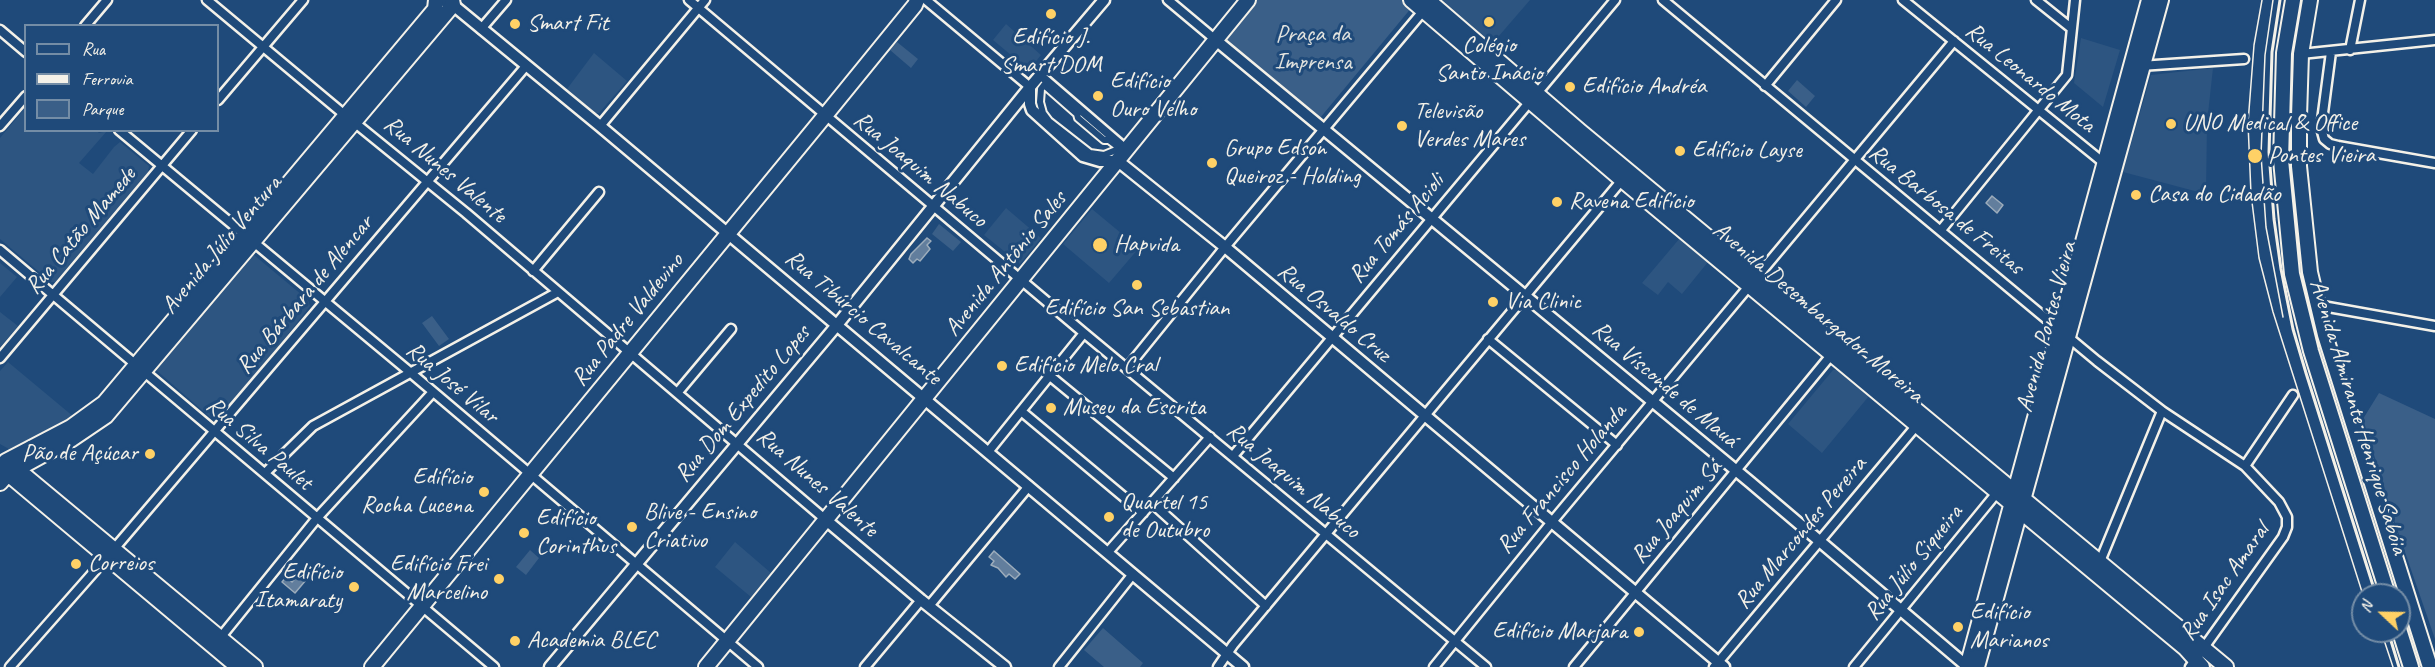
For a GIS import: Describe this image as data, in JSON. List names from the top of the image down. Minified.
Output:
{"streets":{"main road":["Avenida Júlio Ventura","Avenida Antônio Sales","Avenida Desembargador Moreira","Rua Padre Valdevino","Avenida Pontes Vieira","Avenida Almirante Henrique Sabóia"],"street":["Rua Leonardo Mota","Rua Nunes Valente","Rua Joaquim Nabuco","Rua Barbosa de Freitas","Rua Tomás Acioli","Rua Catão Mamede","Rua Bárbara de Alencar","Rua Osvaldo Cruz","Rua Tibúrcio Cavalcante","Rua José Vilar","Rua Visconde de Mauá","Rua Dom Expedito Lopes","Rua Silva Paulet","Rua Francisco Holanda","Rua Joaquim Sá","Rua Marcondes Pereira","Rua Júlio Siqueira","Rua Isac Amaral"]},"crossings":[["Rua Leonardo Mota","Avenida Pontes Vieira"],["Rua Leonardo Mota","Rua Francisco Holanda"],["Rua Nunes Valente","Avenida Júlio Ventura"],["Rua Nunes Valente","Avenida Antônio Sales"],["Rua Nunes Valente","Rua Bárbara de Alencar"],["Rua Nunes Valente","Rua Padre Valdevino"],["Rua Nunes Valente","Rua Dom Expedito Lopes"],["Rua Joaquim Nabuco","Rua Tomás Acioli"],["Rua Joaquim Nabuco","Avenida Antônio Sales"],["Rua Joaquim Nabuco","Rua Padre Valdevino"],["Rua Joaquim Nabuco","Rua Dom Expedito Lopes"],["Rua Joaquim Nabuco","Rua Francisco Holanda"],["Rua Barbosa de Freitas","Avenida Pontes Vieira"],["Rua Barbosa de Freitas","Rua Francisco Holanda"],["Rua Barbosa de Freitas","Rua Isac Amaral"],["Rua Tomás Acioli","Rua Osvaldo Cruz"],["Rua Tomás Acioli","Avenida Desembargador Moreira"],["Rua Tomás Acioli","Rua Visconde de Mauá"],["Rua Catão Mamede","Rua José Vilar"],["Rua Catão Mamede","Rua Silva Paulet"],["Avenida Júlio Ventura","Rua Tibúrcio Cavalcante"],["Avenida Júlio Ventura","Rua José Vilar"],["Avenida Júlio Ventura","Rua Silva Paulet"],["Avenida Antônio Sales","Rua Osvaldo Cruz"],["Avenida Antônio Sales","Rua Tibúrcio Cavalcante"],["Avenida Antônio Sales","Rua José Vilar"],["Avenida Antônio Sales","Rua Visconde de Mauá"],["Rua Bárbara de Alencar","Rua Tibúrcio Cavalcante"],["Rua Bárbara de Alencar","Rua José Vilar"],["Rua Bárbara de Alencar","Rua Silva Paulet"],["Rua Osvaldo Cruz","Rua Francisco Holanda"],["Rua Osvaldo Cruz","Rua Joaquim Sá"],["Rua Osvaldo Cruz","Rua Marcondes Pereira"],["Avenida Desembargador Moreira","Avenida Pontes Vieira"],["Avenida Desembargador Moreira","Rua Francisco Holanda"],["Avenida Desembargador Moreira","Rua Joaquim Sá"],["Avenida Desembargador Moreira","Rua Marcondes Pereira"],["Avenida Desembargador Moreira","Rua Júlio Siqueira"],["Avenida Desembargador Moreira","Rua Isac Amaral"],["Rua Tibúrcio Cavalcante","Rua Padre Valdevino"],["Rua Tibúrcio Cavalcante","Rua Dom Expedito Lopes"],["Rua Padre Valdevino","Rua José Vilar"],["Rua Padre Valdevino","Rua Silva Paulet"],["Avenida Pontes Vieira","Rua Visconde de Mauá"],["Avenida Pontes Vieira","Rua Júlio Siqueira"],["Rua José Vilar","Rua Dom Expedito Lopes"],["Rua Visconde de Mauá","Rua Francisco Holanda"],["Rua Visconde de Mauá","Rua Joaquim Sá"],["Rua Visconde de Mauá","Rua Marcondes Pereira"],["Rua Visconde de Mauá","Rua Júlio Siqueira"]],"parks":["Praça da Imprensa"],"places":["Edifício J. Smart DOM","Colégio Santo Inácio","Smart Fit","Edifício Andréa","Edifício Ouro Velho","UNO Medical & Office","Televisão Verdes Mares","Edifício Layse","Pontes Vieira","Grupo Edson Queiroz - Holding","Casa do Cidadão","Ravena Edifício","Hapvida","Edifício San Sebastian","Via Clinic","Edifício Melo Cral","Museu da Escrita","Pão de Açúcar","Edifício Rocha Lucena","Quartel 15 de Outubro","Blive - Ensino Criativo","Edifício Corinthus","Correios","Edifício Frei Marcelino","Edifício Itamaraty","Edifício Marianos","Edifício Marjara","Academia BLEC"],"legend":["Rua","Ferrovia","Parque"],"north":"left"}
